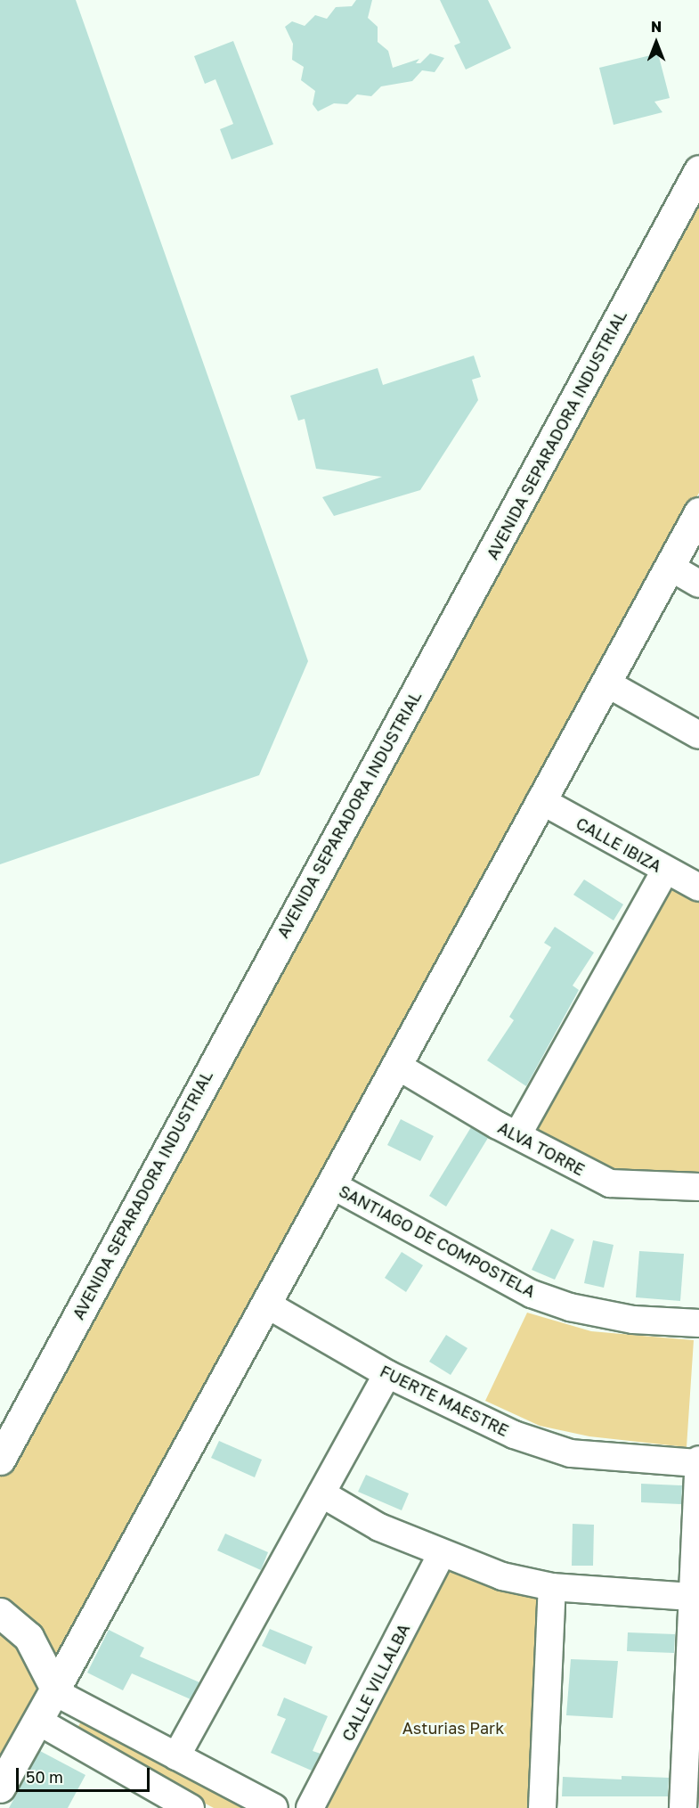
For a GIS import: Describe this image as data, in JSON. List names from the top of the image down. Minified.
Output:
{"streets":{"main road":["AVENIDA SEPARADORA INDUSTRIAL"],"street":["CALLE IBIZA","ALVA TORRE","SANTIAGO DE COMPOSTELA","FUERTE MAESTRE","CALLE VILLALBA"]},"parks":["Asturias Park"],"scale_bar":"50 m","north":"top"}
